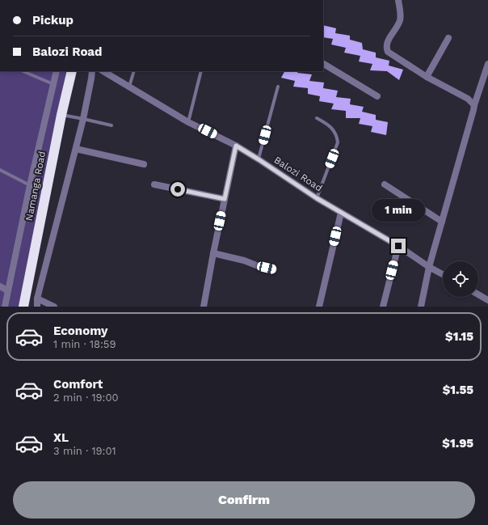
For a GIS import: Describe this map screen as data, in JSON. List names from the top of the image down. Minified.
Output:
{"streets":{"highway":["Namanga Road"],"street":["Balozi Road"]},"page":{"banner":["Pickup","Balozi Road"],"bubble":"1 min","list":[{"name":"Economy","note":"1 min · 18:59","value":"$1.15"},{"name":"Comfort","note":"2 min · 19:00","value":"$1.55"},{"name":"XL","note":"3 min · 19:01","value":"$1.95"}],"buttons":"Confirm"}}
